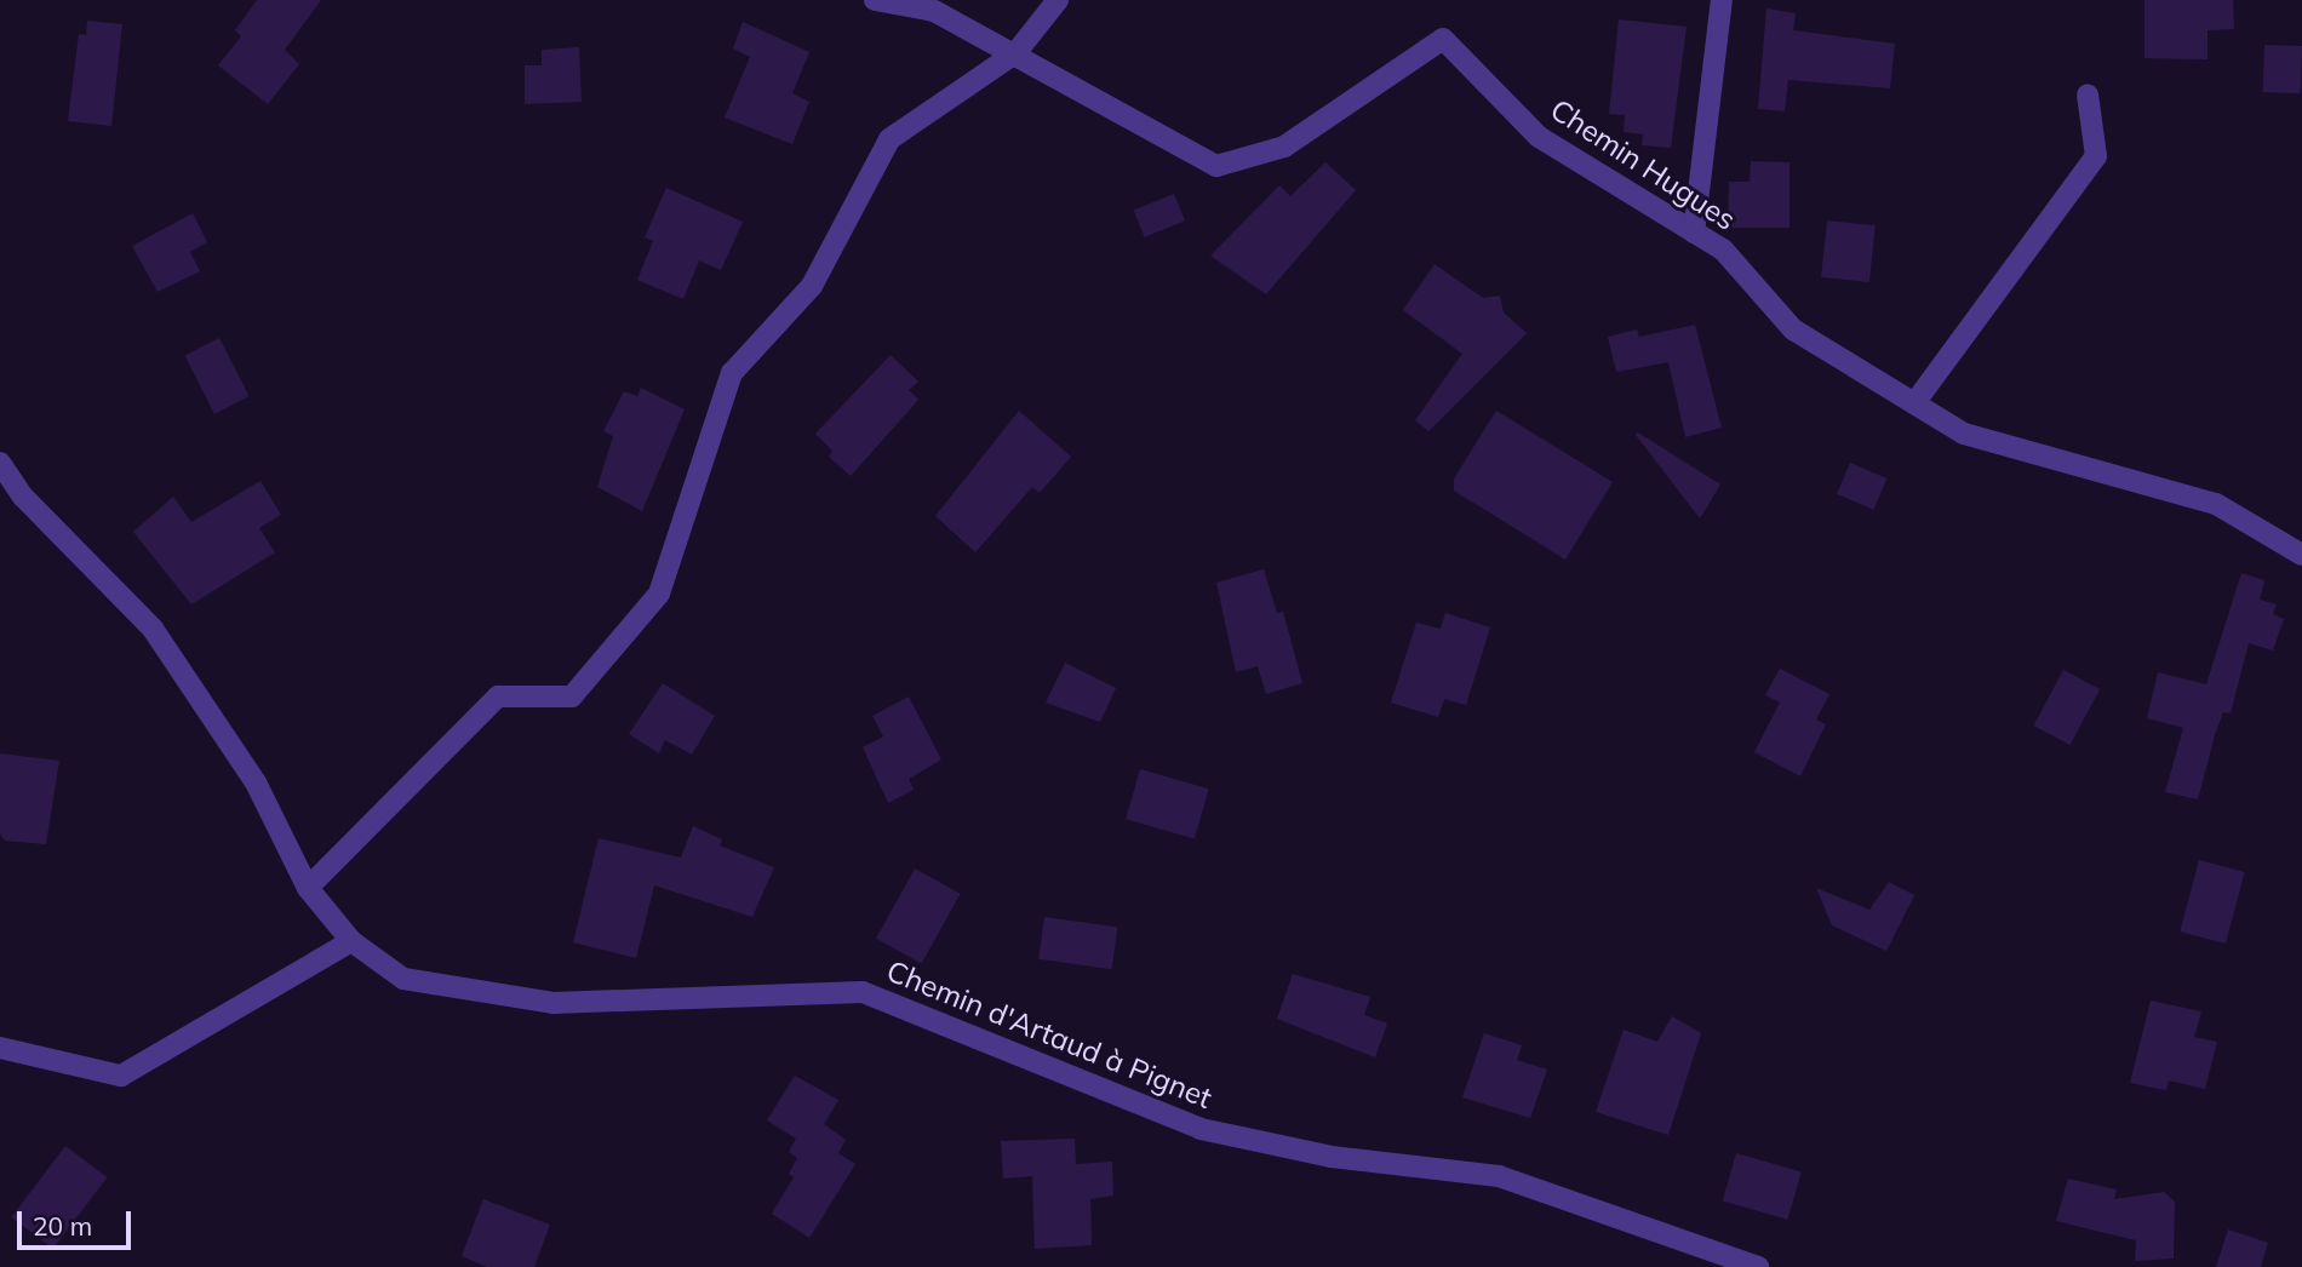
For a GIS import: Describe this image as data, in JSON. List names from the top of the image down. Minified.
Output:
{"streets":{"street":["Chemin Hugues","Chemin d'Artaud à Pignet"]},"scale_bar":"20 m"}
